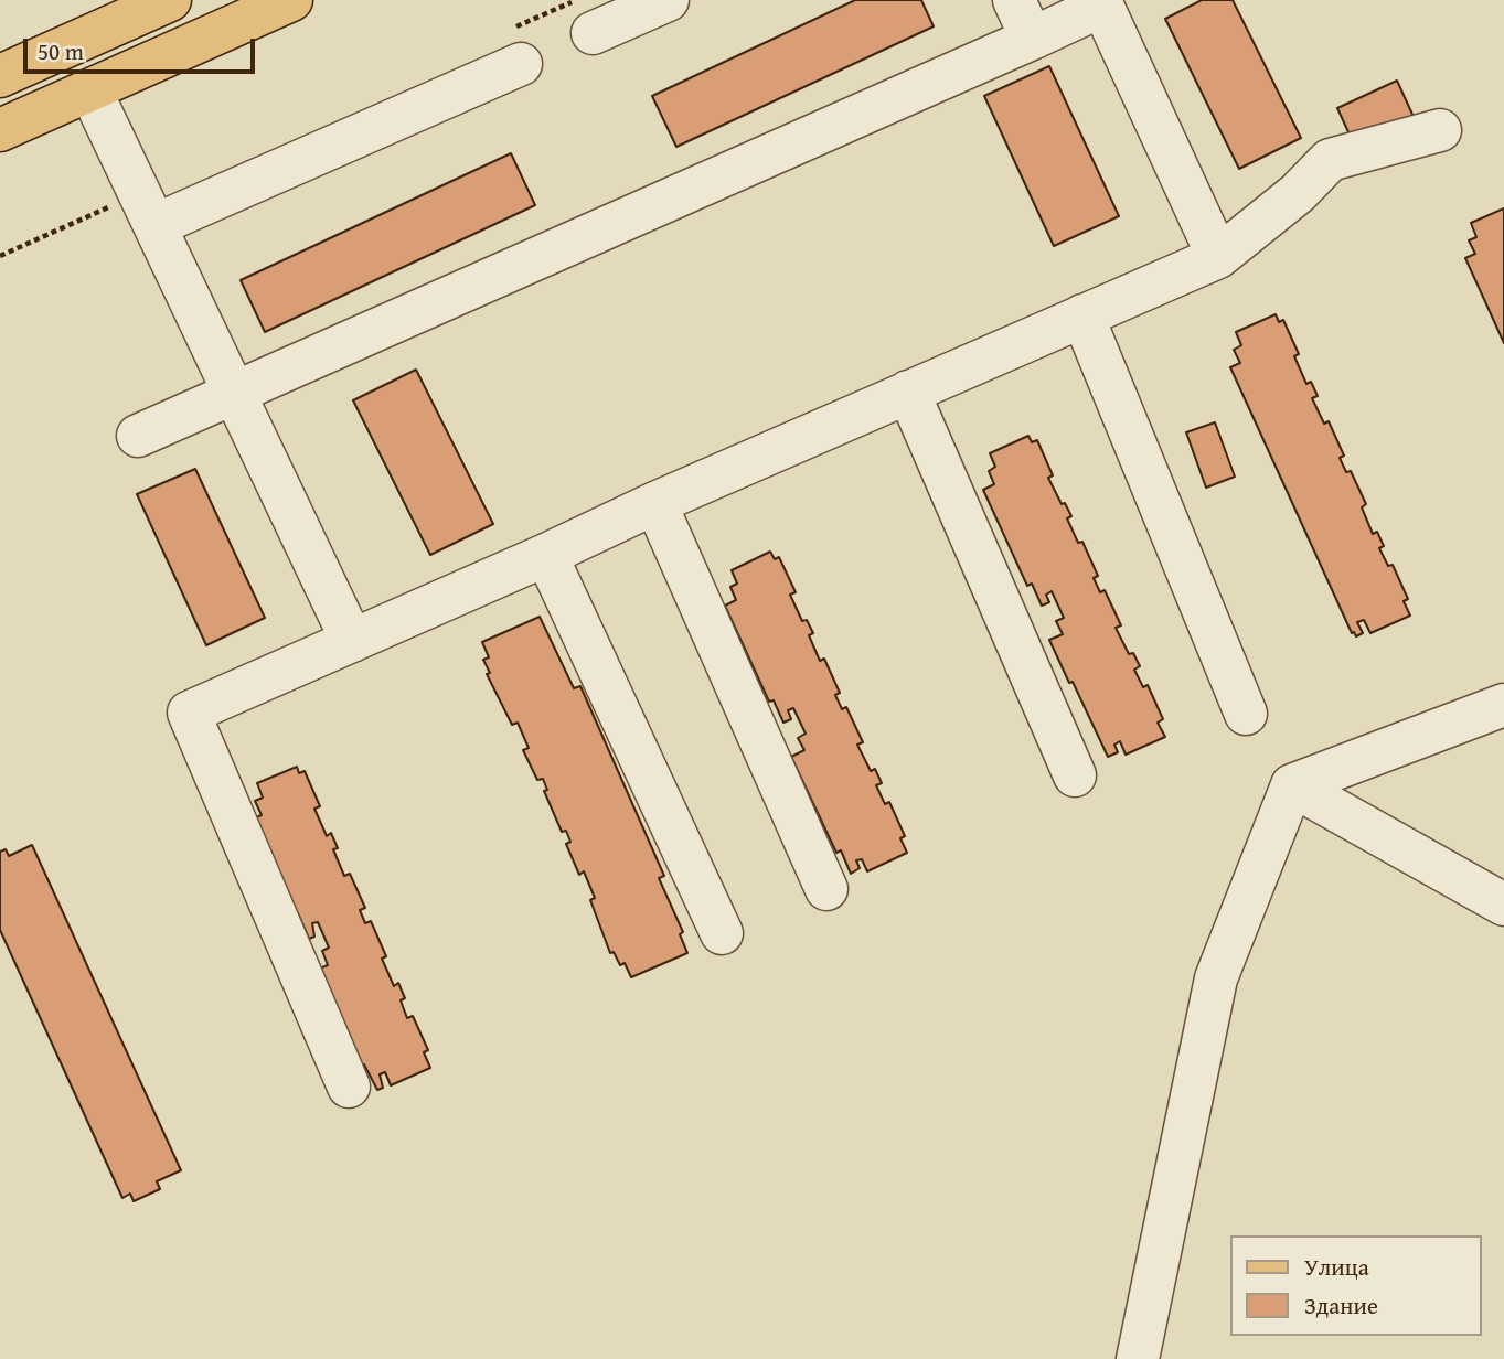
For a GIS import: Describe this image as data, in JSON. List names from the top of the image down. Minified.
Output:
{"legend":["Улица","Здание"],"scale_bar":"50 m"}
